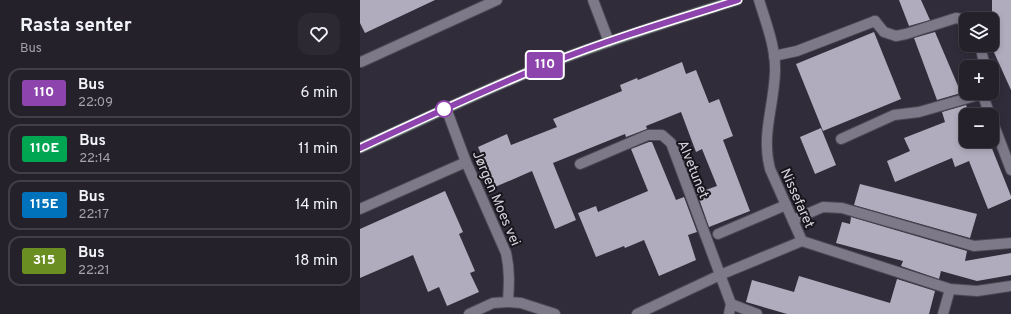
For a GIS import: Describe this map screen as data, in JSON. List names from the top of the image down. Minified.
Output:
{"streets":{"street":["Alvetunet","Jørgen Moes vei","Nissefaret"]},"lines":["bus line 110"],"page":{"heading":["Rasta senter","Bus"],"on_map":"110","map_buttons":["+","−"],"list":[{"mark":"110","name":"Bus","note":"22:09","value":"6 min"},{"mark":"110E","name":"Bus","note":"22:14","value":"11 min"},{"mark":"115E","name":"Bus","note":"22:17","value":"14 min"},{"mark":"315","name":"Bus","note":"22:21","value":"18 min"}]}}
